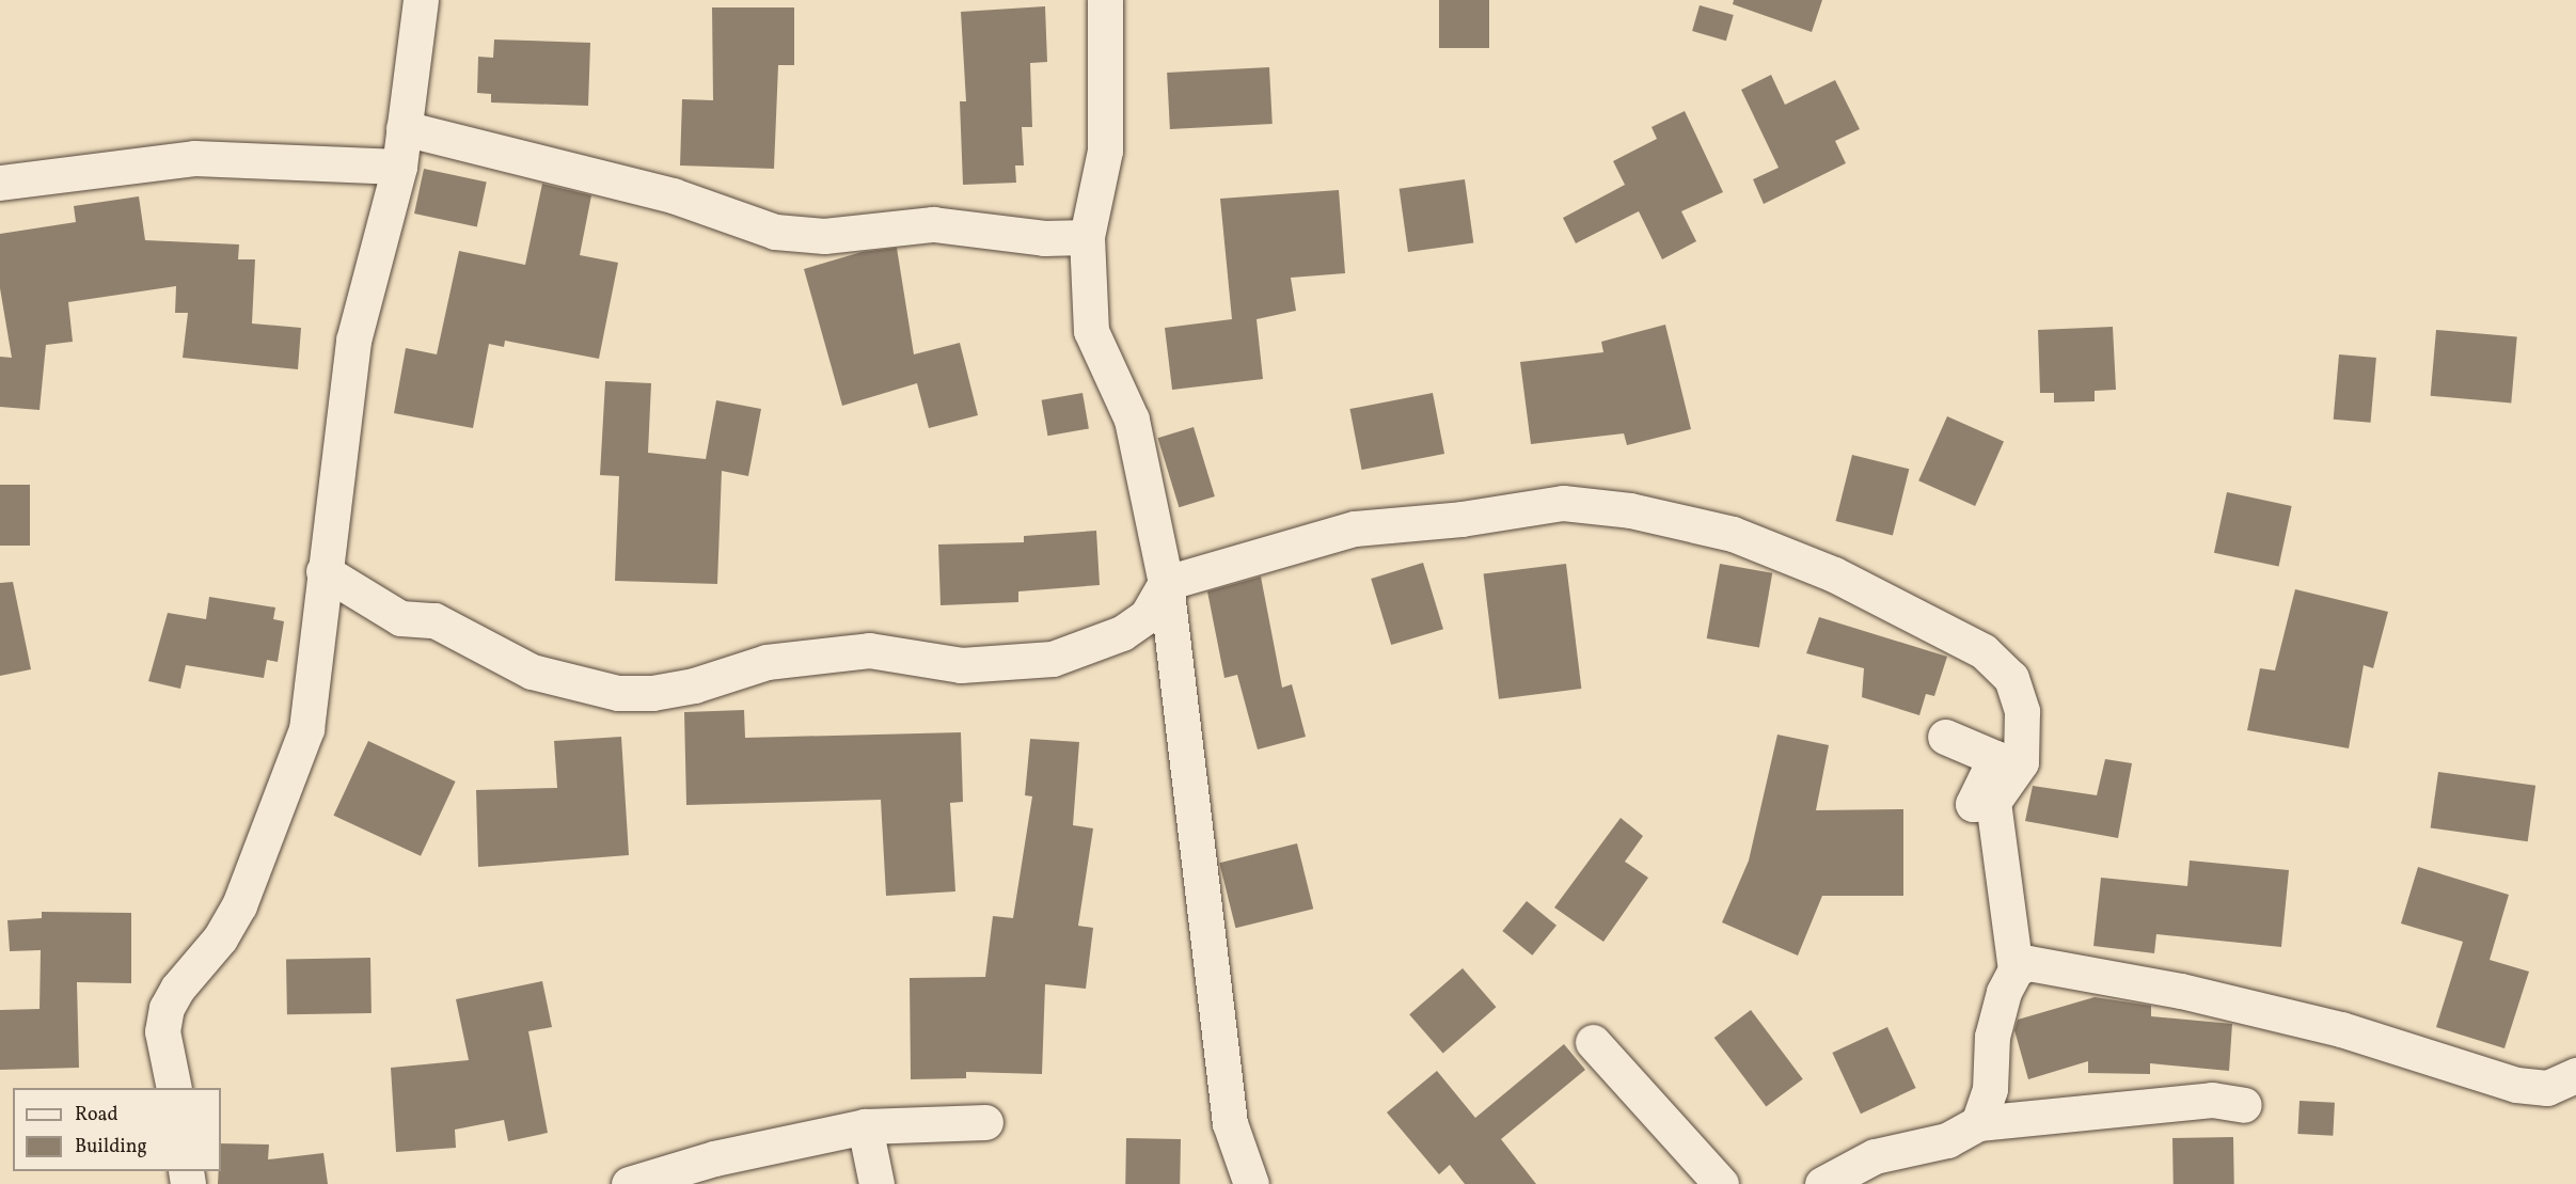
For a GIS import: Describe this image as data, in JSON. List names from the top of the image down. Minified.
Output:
{"legend":["Road","Building"]}
